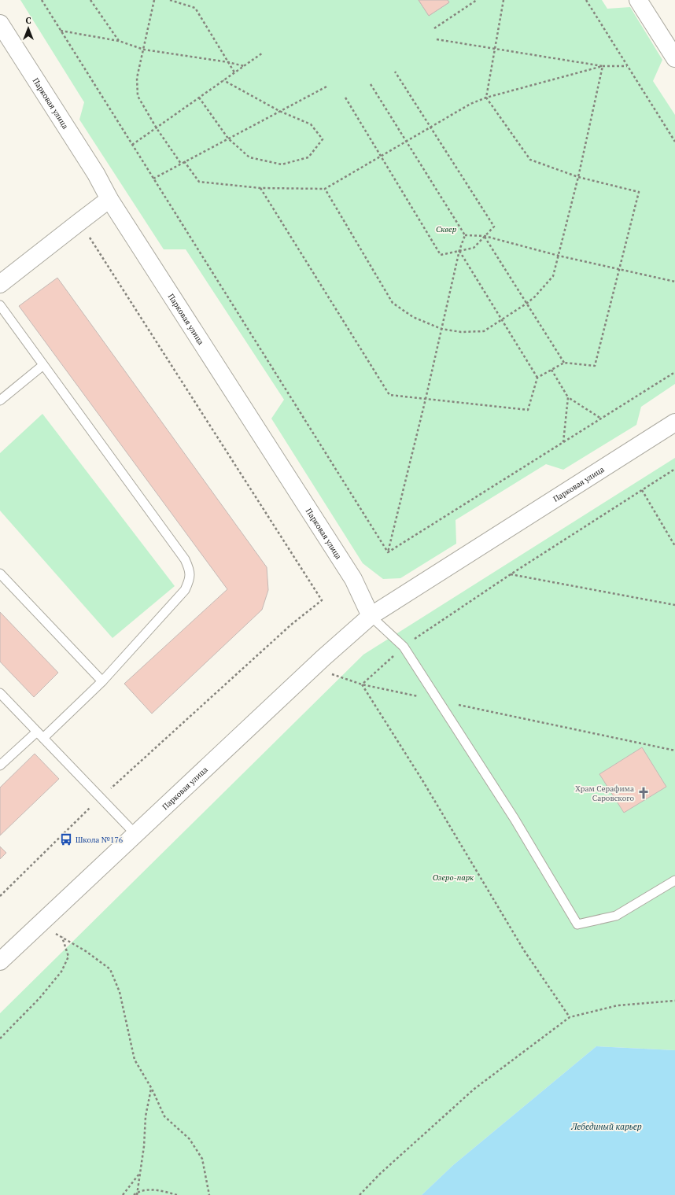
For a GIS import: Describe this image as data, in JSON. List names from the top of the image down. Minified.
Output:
{"streets":{"street":["Парковая улица"]},"water":["Лебединый карьер"],"parks":["Сквер","Озеро-парк"],"places":{"church":["Храм Серафима Саровского"],"bus stop":["Школа №176"]},"north":"top"}
